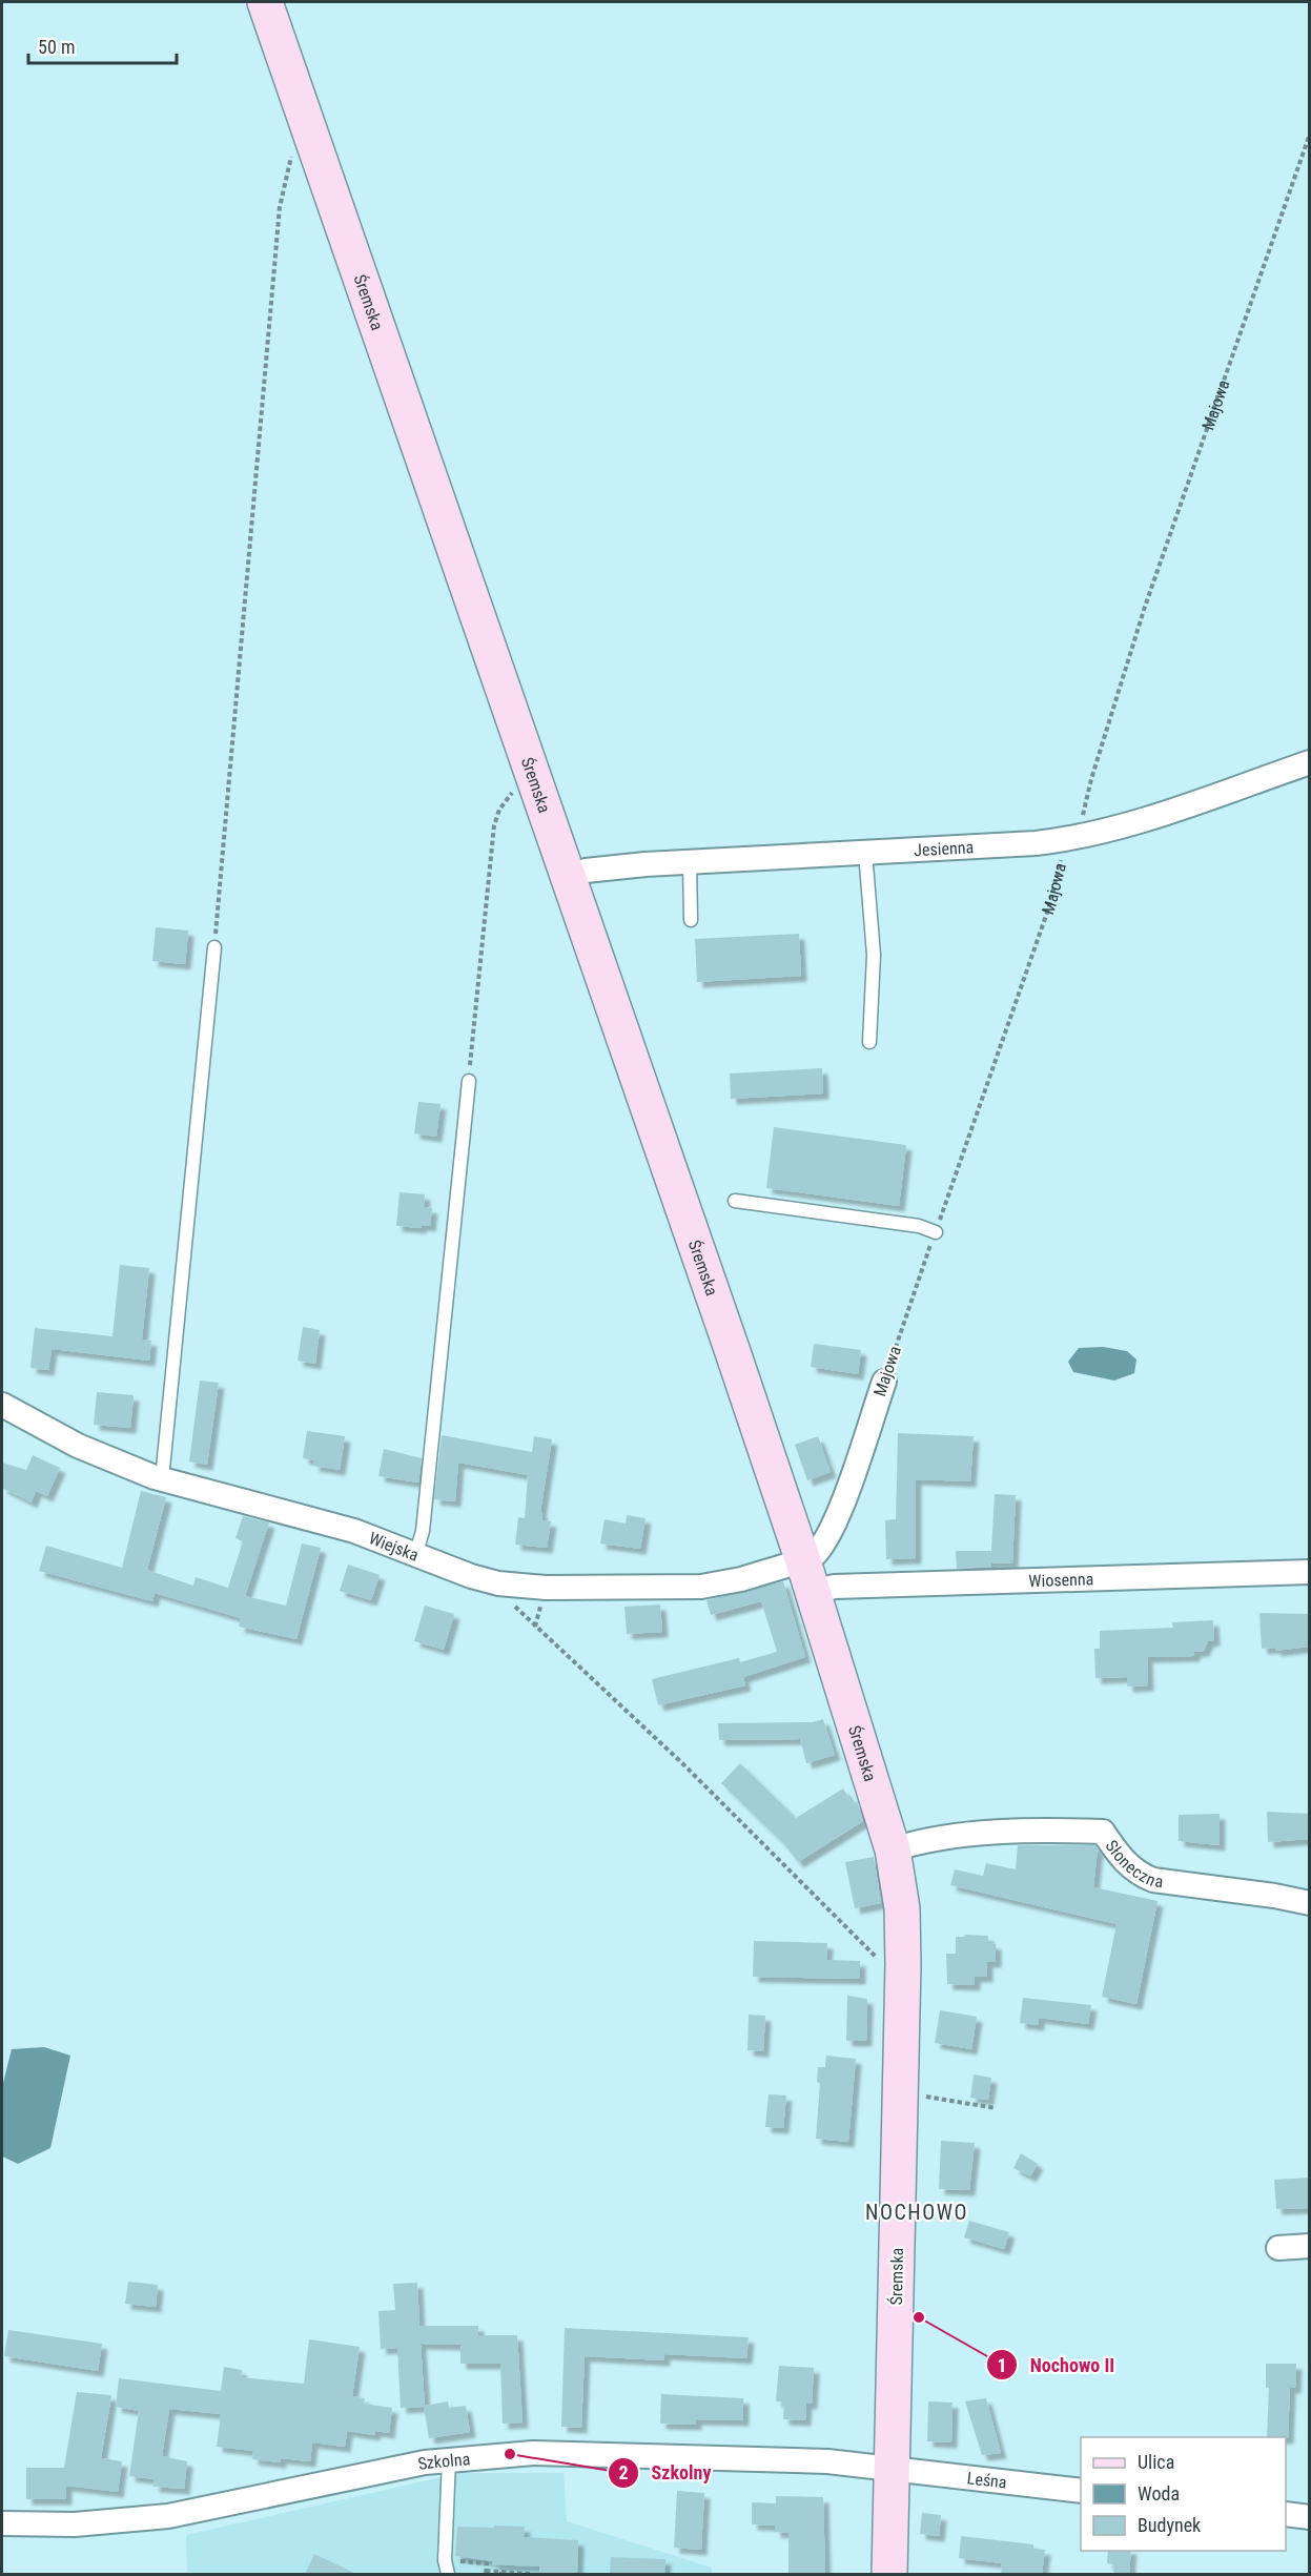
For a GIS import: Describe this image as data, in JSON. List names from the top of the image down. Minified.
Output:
{"streets":{"main road":["Śremska"],"street":["Majowa","Jesienna","Wiejska","Wiosenna","Słoneczna","Szkolna","Leśna"]},"crossings":[["Śremska","Majowa"],["Śremska","Jesienna"],["Śremska","Wiejska"],["Śremska","Wiosenna"],["Śremska","Słoneczna"],["Śremska","Szkolna"],["Śremska","Leśna"],["Majowa","Jesienna"],["Majowa","Wiejska"],["Majowa","Wiosenna"],["Wiejska","Wiosenna"],["Szkolna","Leśna"]],"districts":["NOCHOWO"],"places":["Nochowo II","Szkolny"],"legend":["Ulica","Woda","Budynek"],"scale_bar":"50 m"}
